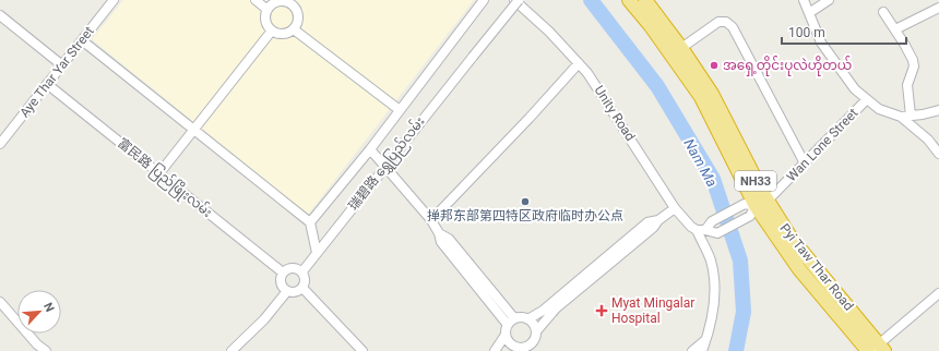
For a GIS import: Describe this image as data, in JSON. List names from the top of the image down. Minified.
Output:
{"streets":{"highway":["NH33","Pyi Taw Thar Road"],"street":["Aye Thar Yar Street","Unity Road","Wan Lone Street","瑞碧路 ရွှေပြည်လမ်း","富民路 ပြည်ဖြိုးလမ်း"]},"crossings":[["Aye Thar Yar Street","富民路 ပြည်ဖြိုးလမ်း"],["Wan Lone Street","Pyi Taw Thar Road"],["瑞碧路 ရွှေပြည်လမ်း","富民路 ပြည်ဖြိုးလမ်း"]],"water":["Nam Ma"],"places":{"other":["အရှေ့တိုင်းပုလဲဟိုတယ်","掸邦东部第四特区政府临时办公点"],"health":["Myat Mingalar Hospital"]},"scale_bar":"100 m","north":"top right"}
